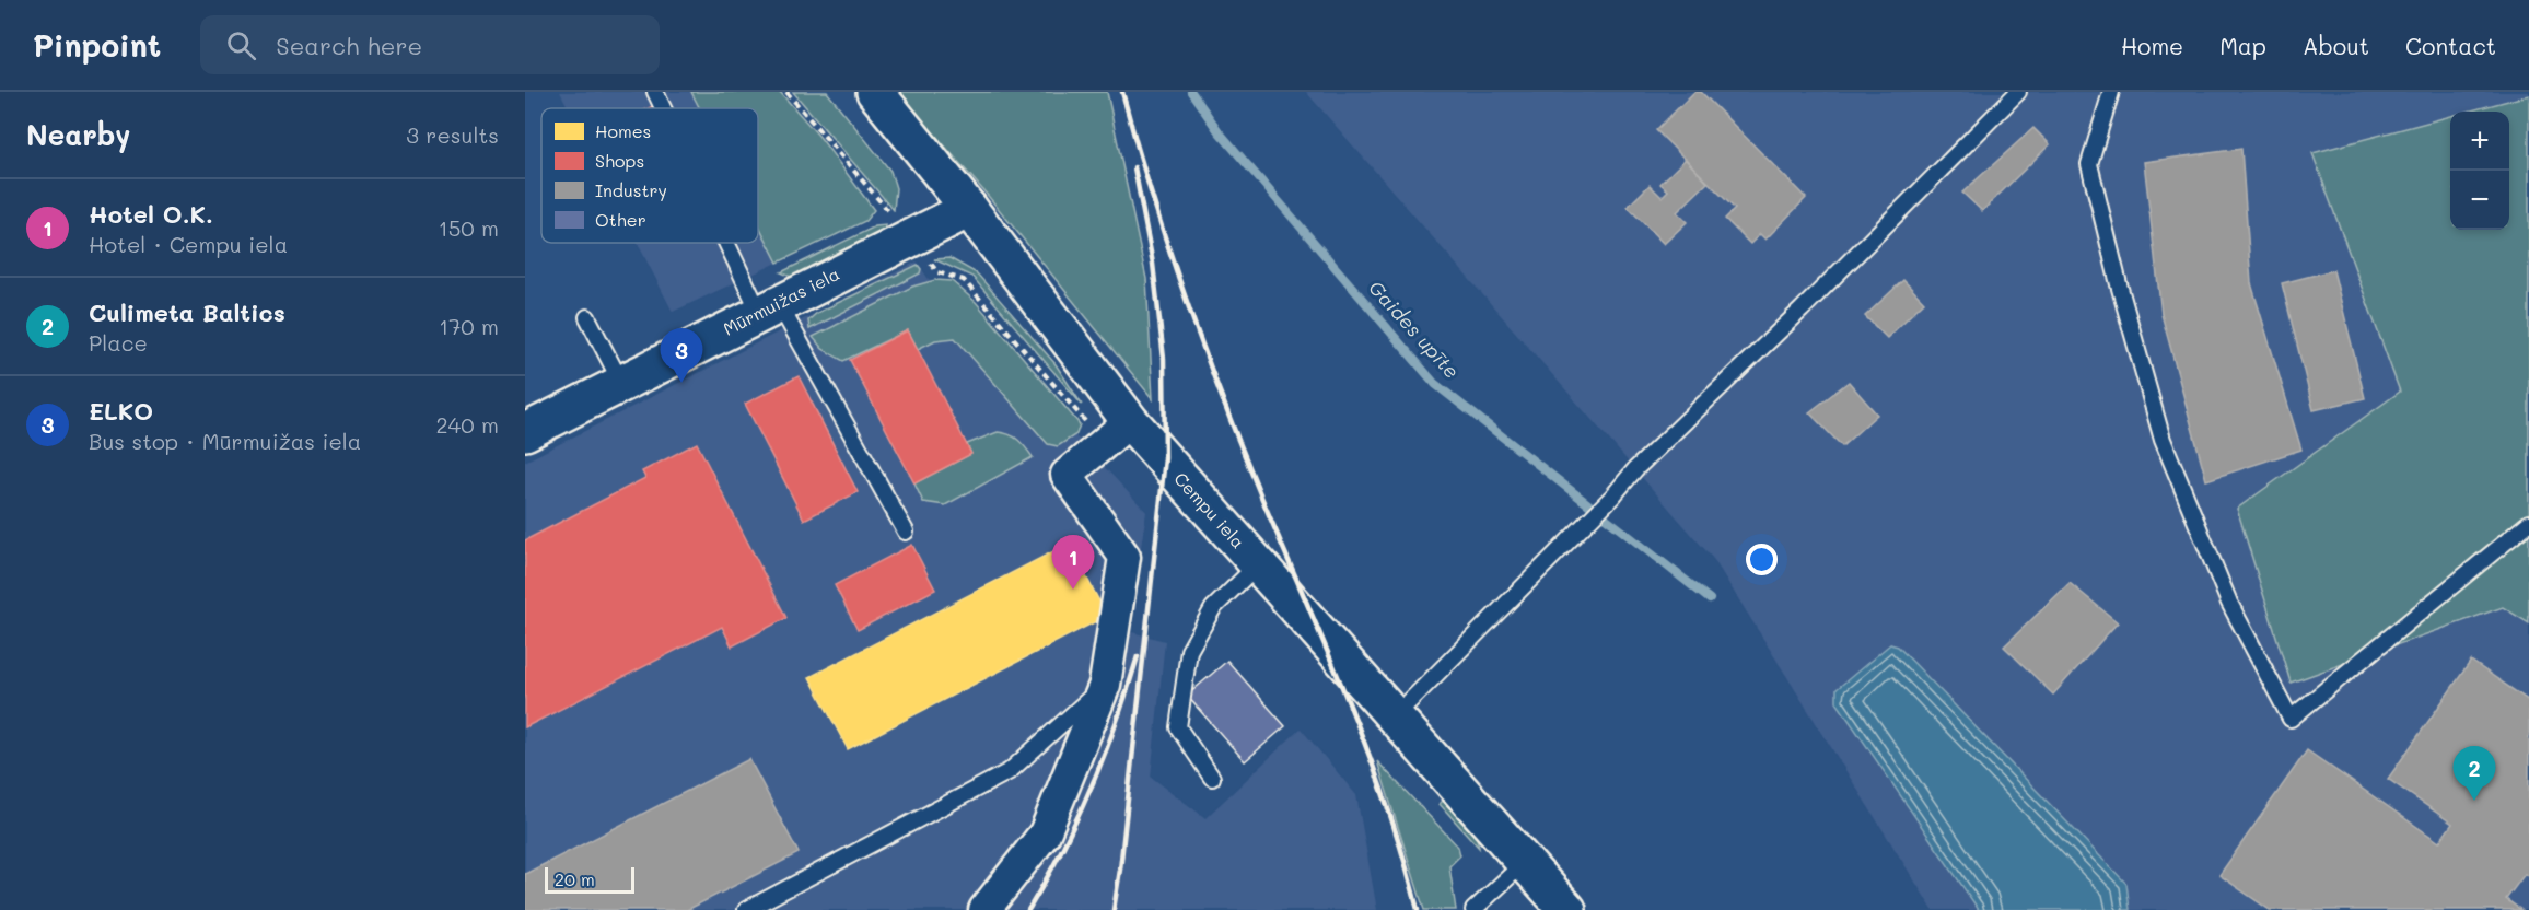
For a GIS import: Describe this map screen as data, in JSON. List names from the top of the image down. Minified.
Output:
{"streets":{"main road":["Mūrmuižas iela","Cempu iela"]},"crossings":[["Mūrmuižas iela","Cempu iela"]],"water":["Gaides upīte"],"legend":["Homes","Shops","Industry","Other"],"scale_bar":"20 m","page":{"header":"Pinpoint","search":"Search here","nav":["Home","Map","About","Contact"],"heading":["Nearby","3 results"],"map_buttons":["+","−"],"list":[{"mark":"1","name":"Hotel O.K.","note":"Hotel · Cempu iela","value":"150 m"},{"mark":"2","name":"Culimeta Baltics","note":"Place","value":"170 m"},{"mark":"3","name":"ELKO","note":"Bus stop · Mūrmuižas iela","value":"240 m"}],"pins":["3","1","2"],"scale":"20 m"}}
